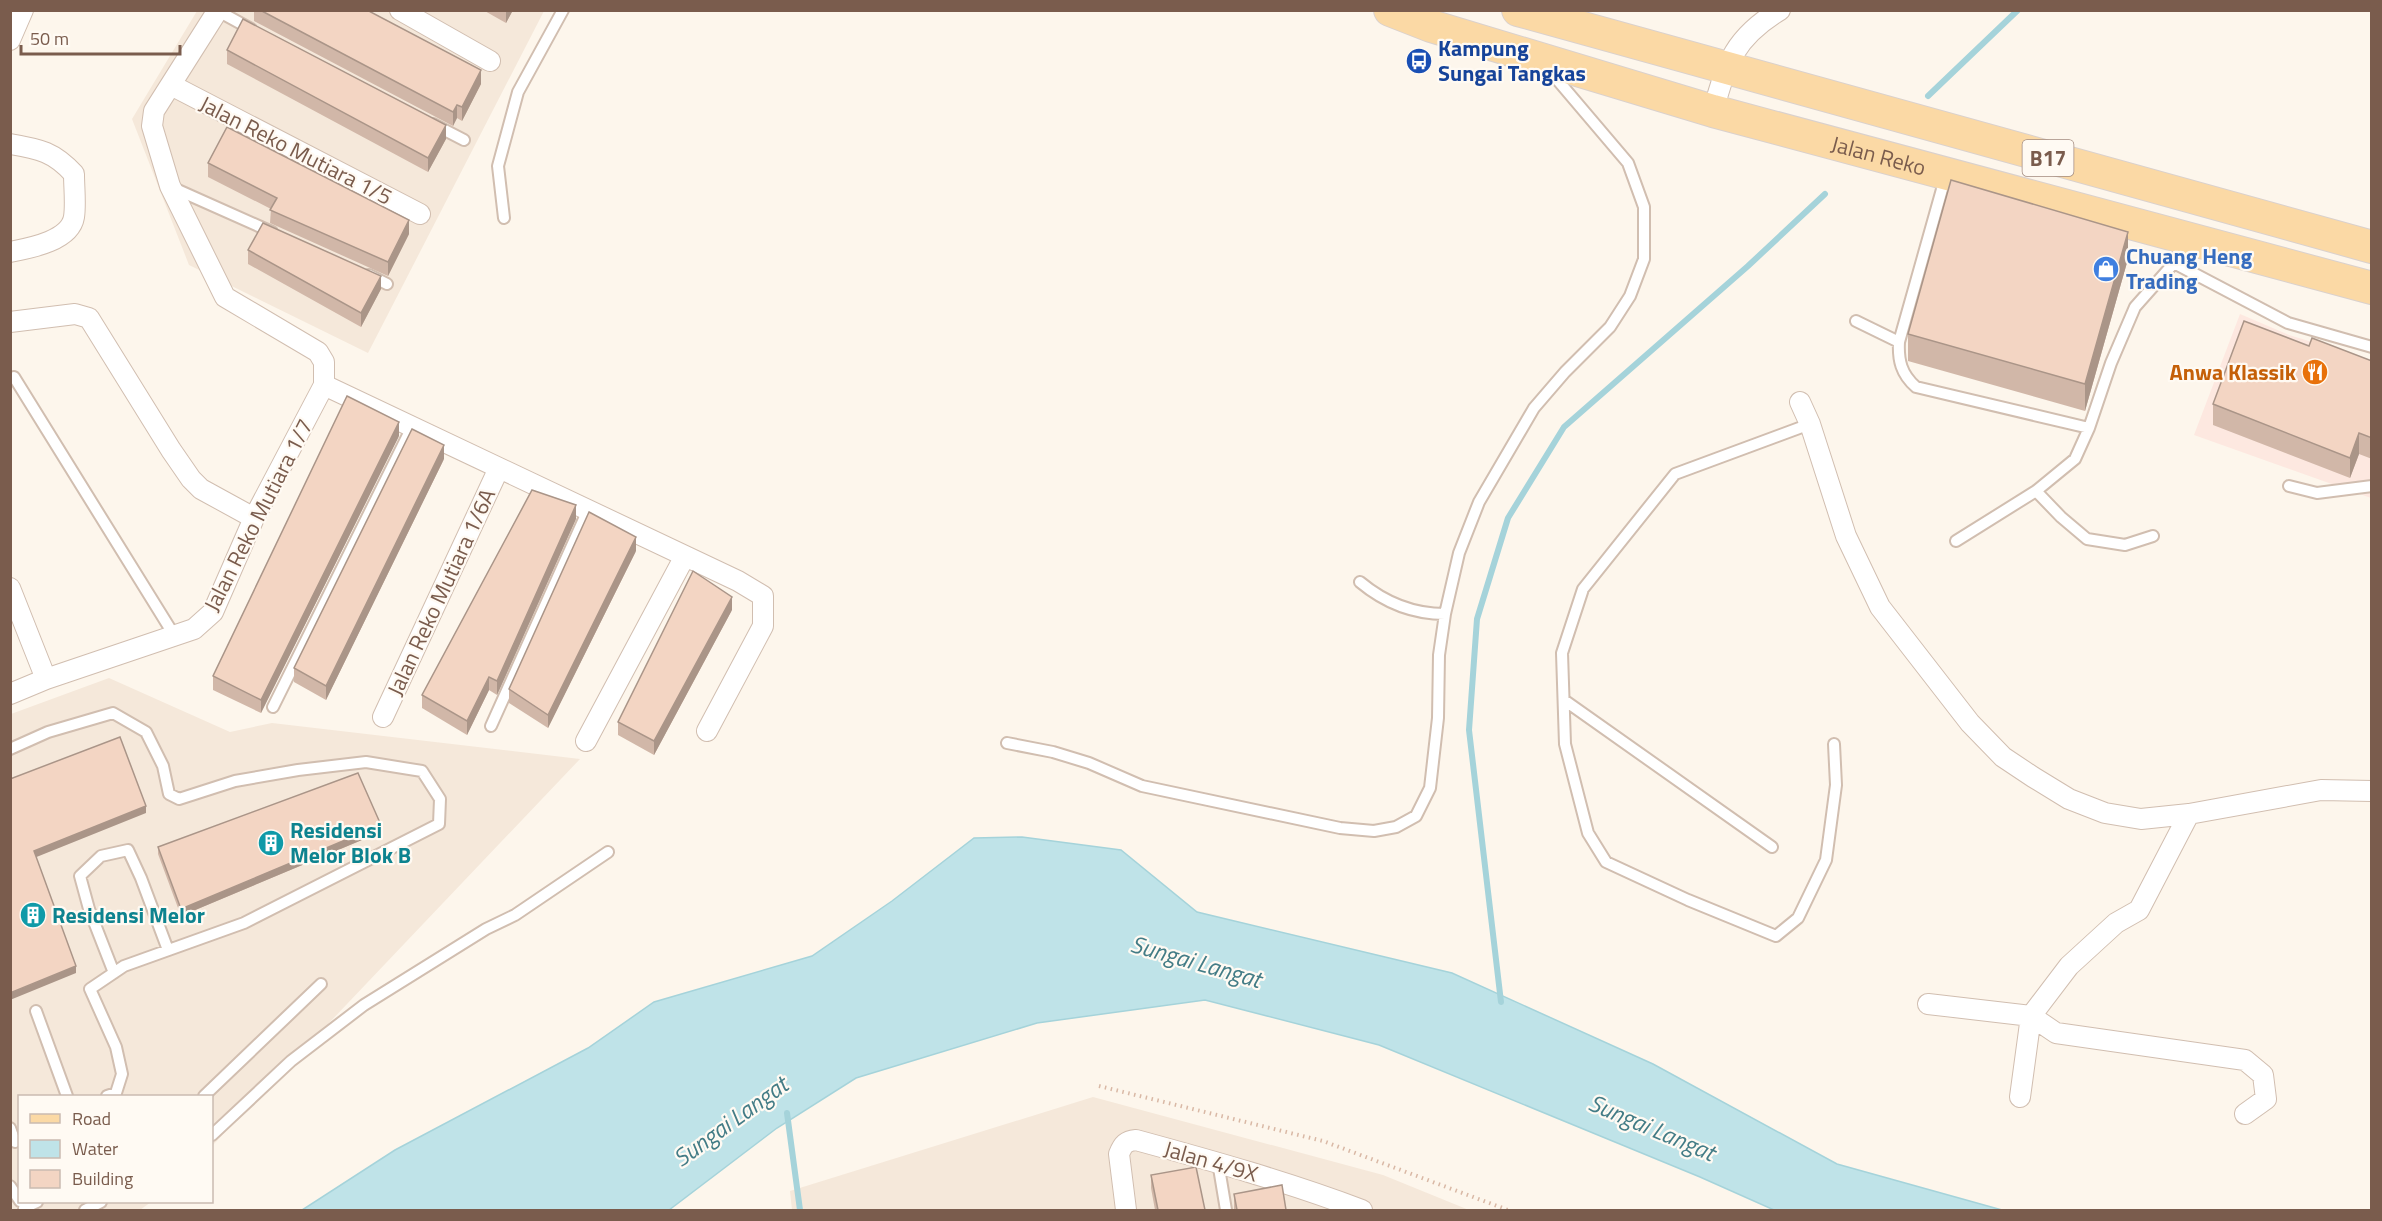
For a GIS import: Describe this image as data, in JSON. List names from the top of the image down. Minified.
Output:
{"streets":{"main road":["Jalan Reko","B17"],"street":["Jalan Reko Mutiara 1/5","Jalan Reko Mutiara 1/7","Jalan Reko Mutiara 1/6A","Jalan 4/9X"]},"water":["Sungai Langat"],"places":{"bus stop":["Kampung Sungai Tangkas"],"shop":["Chuang Heng Trading"],"restaurant":["Anwa Klassik"],"building":["Residensi Melor Blok B","Residensi Melor"]},"legend":["Road","Water","Building"],"scale_bar":"50 m"}
